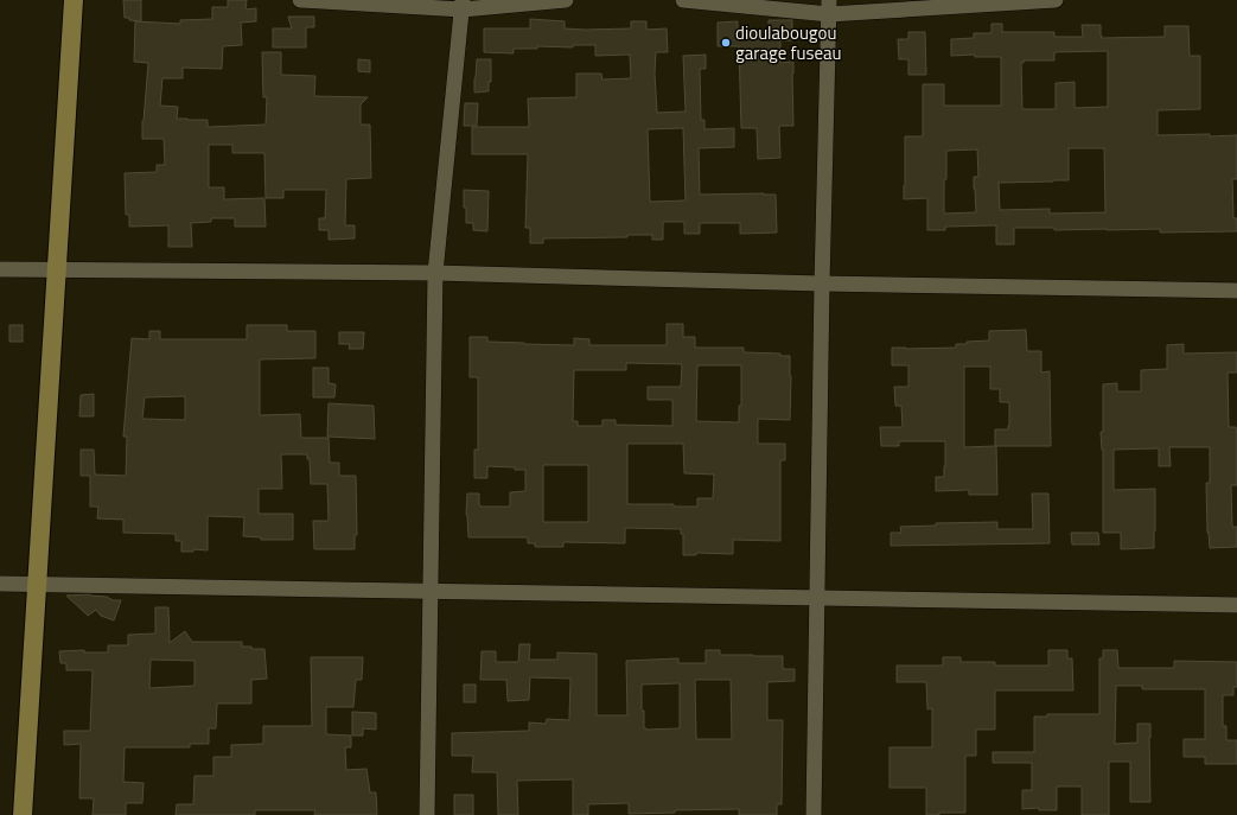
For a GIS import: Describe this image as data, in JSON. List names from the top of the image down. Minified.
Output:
{"places":["dioulabougou garage fuseau"]}
